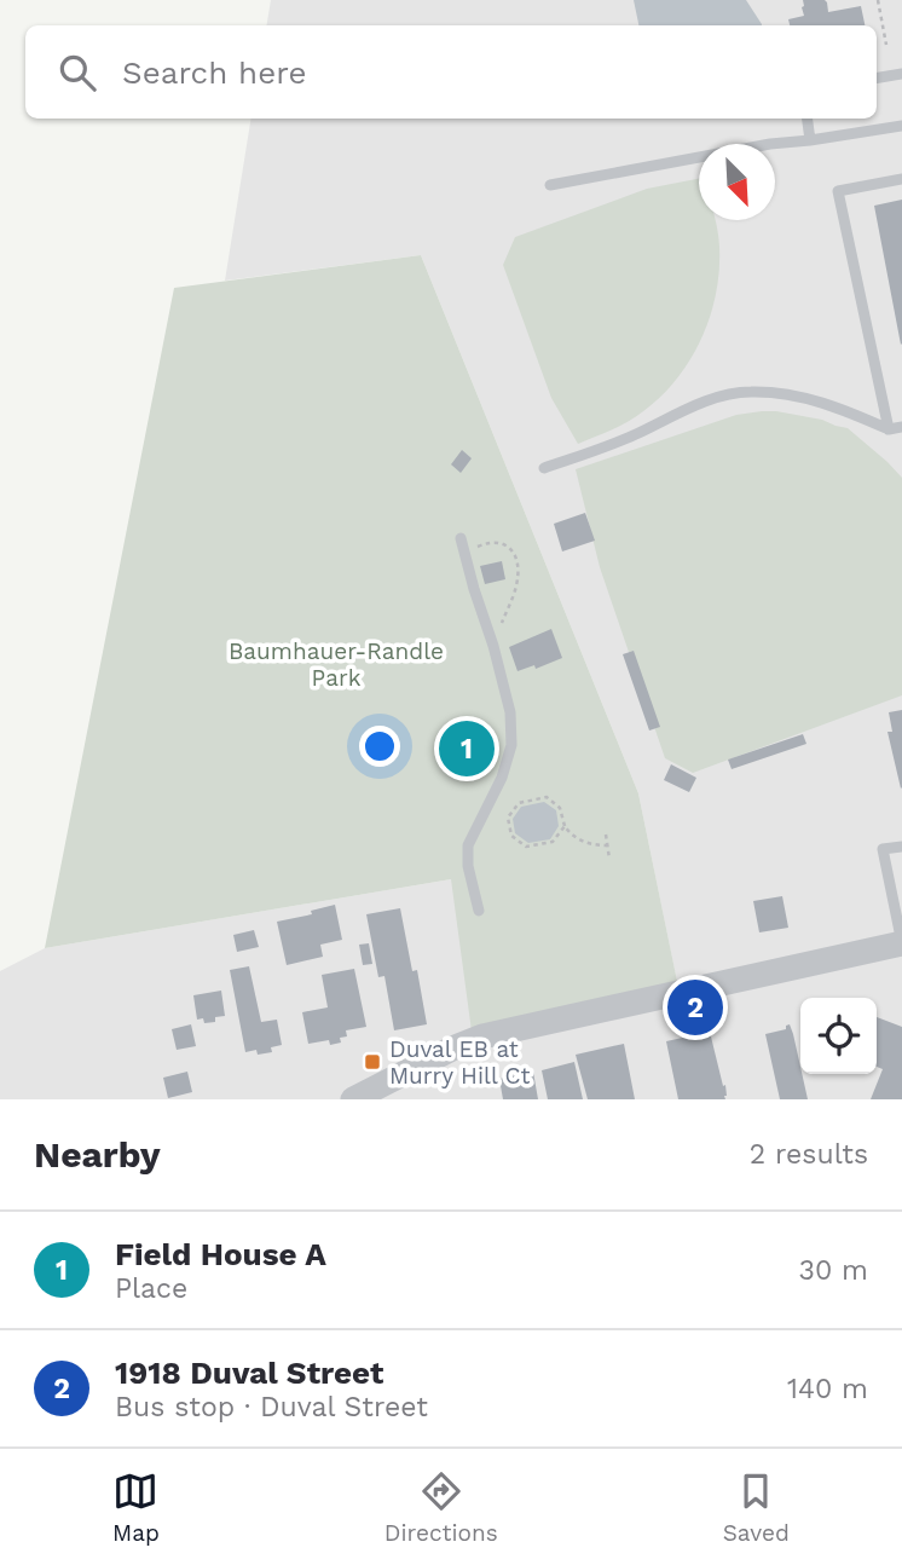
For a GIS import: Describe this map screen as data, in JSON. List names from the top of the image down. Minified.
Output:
{"parks":["Baumhauer-Randle Park"],"places":{"transit":["Duval EB at Murry Hill Ct"]},"north":"bottom right","page":{"search":"Search here","pins":["1","2"],"heading":["Nearby","2 results"],"list":[{"mark":"1","name":"Field House A","note":"Place","value":"30 m"},{"mark":"2","name":"1918 Duval Street","note":"Bus stop · Duval Street","value":"140 m"}],"nav":["Map","Directions","Saved"]}}
